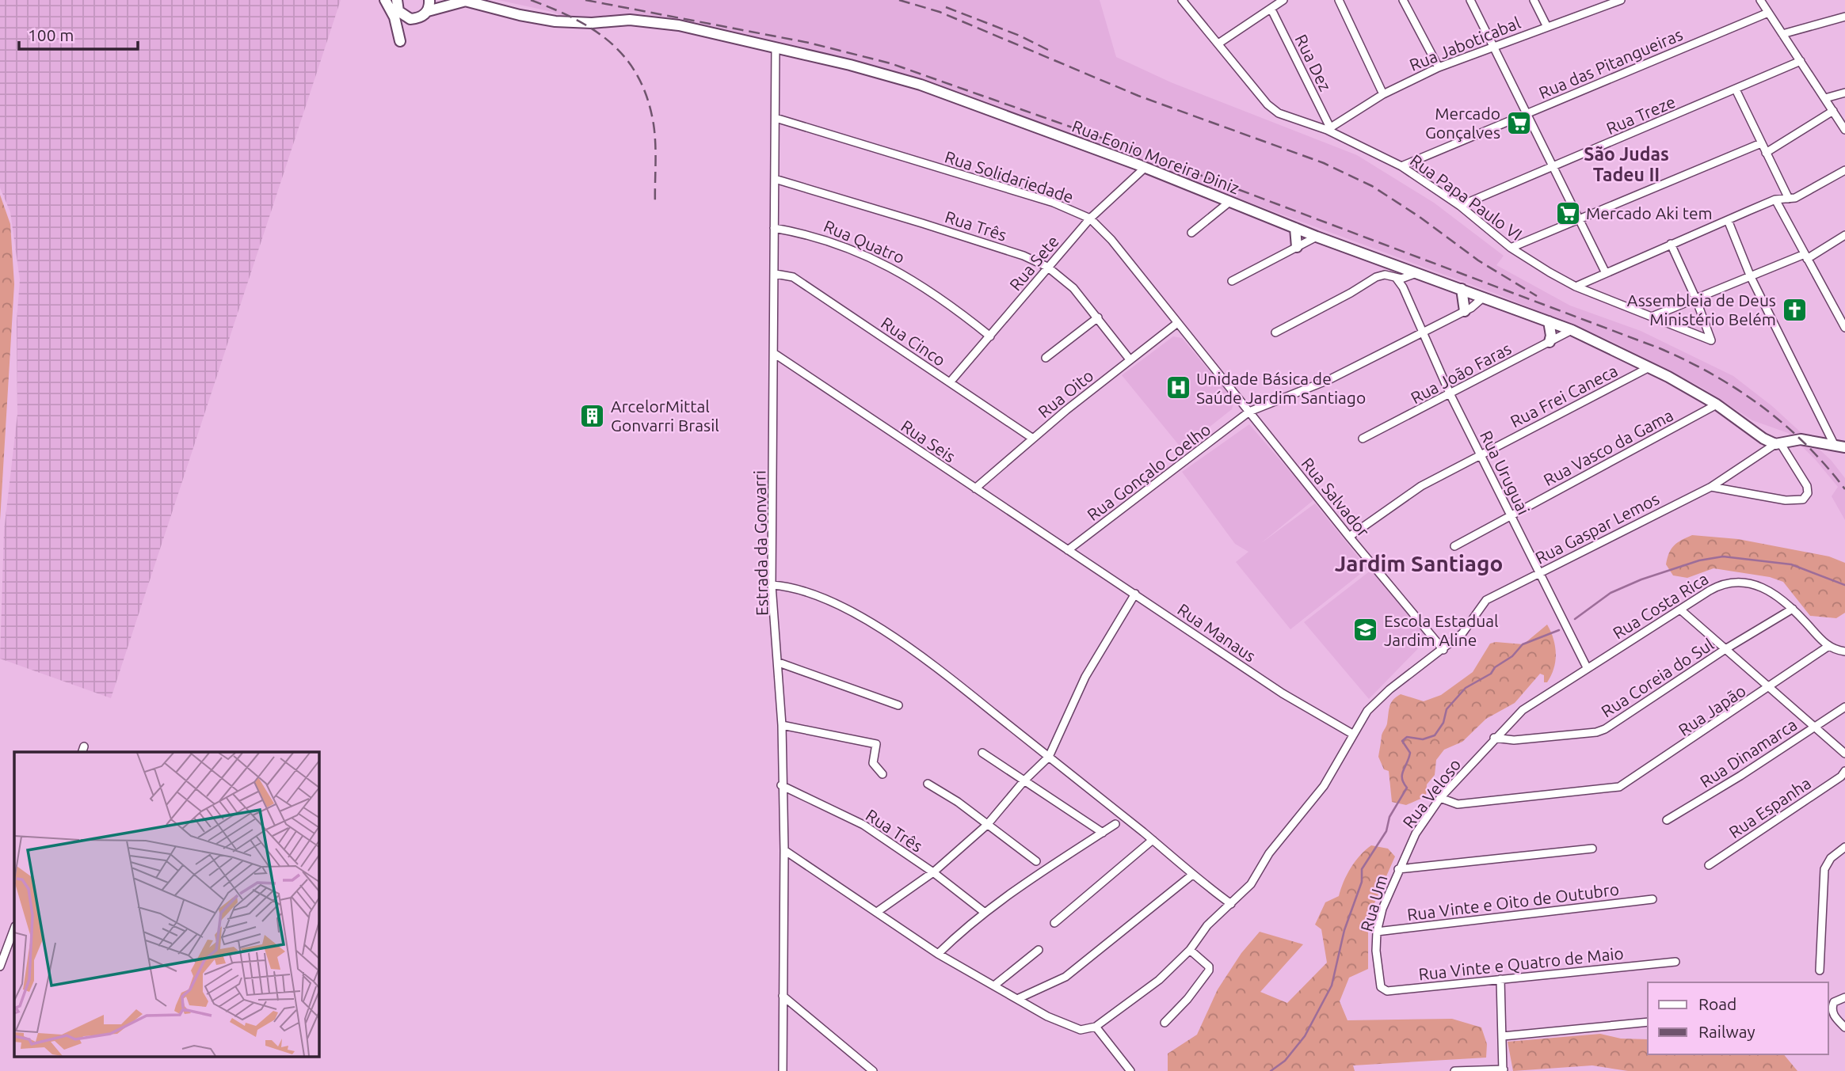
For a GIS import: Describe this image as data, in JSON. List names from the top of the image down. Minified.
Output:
{"streets":{"main road":["Rua Eonio Moreira Diniz"],"street":["Rua Jaboticabal","Rua Dez","Rua das Pitangueiras","Rua Treze","Rua Solidariedade","Rua Papa Paulo VI","Rua Três","Rua Quatro","Rua Sete","Rua Cinco","Rua João Faras","Rua Oito","Rua Frei Caneca","Rua Seis","Rua Vasco da Gama","Rua Gonçalo Coelho","Rua Uruguai","Rua Salvador","Rua Gaspar Lemos","Estrada da Gonvarri","Rua Costa Rica","Rua Manaus","Rua Coreia do Sul","Rua Japão","Rua Dinamarca","Rua Veloso","Rua Espanha","Rua Vinte e Oito de Outubro","Rua Um","Rua Vinte e Quatro de Maio"]},"crossings":[["Rua Jaboticabal","Rua Dez"],["Rua Jaboticabal","Rua Papa Paulo VI"],["Rua Dez","Rua Papa Paulo VI"],["Rua das Pitangueiras","Rua Papa Paulo VI"],["Rua Treze","Rua Papa Paulo VI"],["Rua Eonio Moreira Diniz","Rua Sete"],["Rua Eonio Moreira Diniz","Rua João Faras"],["Rua Eonio Moreira Diniz","Rua Frei Caneca"],["Rua Eonio Moreira Diniz","Rua Vasco da Gama"],["Rua Eonio Moreira Diniz","Rua Gonçalo Coelho"],["Rua Eonio Moreira Diniz","Rua Gaspar Lemos"],["Rua Eonio Moreira Diniz","Estrada da Gonvarri"],["Rua Solidariedade","Rua Sete"],["Rua Solidariedade","Rua Oito"],["Rua Solidariedade","Rua Gonçalo Coelho"],["Rua Solidariedade","Rua Salvador"],["Rua Solidariedade","Estrada da Gonvarri"],["Rua Três","Rua Sete"],["Rua Três","Rua Oito"],["Rua Três","Estrada da Gonvarri"],["Rua Quatro","Rua Sete"],["Rua Quatro","Estrada da Gonvarri"],["Rua Sete","Rua Cinco"],["Rua Cinco","Rua Oito"],["Rua Cinco","Estrada da Gonvarri"],["Rua João Faras","Rua Uruguai"],["Rua Oito","Rua Seis"],["Rua Frei Caneca","Rua Uruguai"],["Rua Frei Caneca","Rua Salvador"],["Rua Seis","Rua Gonçalo Coelho"],["Rua Seis","Estrada da Gonvarri"],["Rua Seis","Rua Manaus"],["Rua Vasco da Gama","Rua Uruguai"],["Rua Gonçalo Coelho","Rua Uruguai"],["Rua Gonçalo Coelho","Rua Salvador"],["Rua Gonçalo Coelho","Rua Manaus"],["Rua Uruguai","Rua Gaspar Lemos"],["Rua Uruguai","Rua Costa Rica"],["Rua Salvador","Rua Gaspar Lemos"],["Rua Gaspar Lemos","Rua Manaus"],["Rua Costa Rica","Rua Coreia do Sul"],["Rua Costa Rica","Rua Japão"],["Rua Costa Rica","Rua Veloso"],["Rua Coreia do Sul","Rua Veloso"],["Rua Japão","Rua Veloso"],["Rua Veloso","Rua Um"],["Rua Vinte e Oito de Outubro","Rua Um"],["Rua Um","Rua Vinte e Quatro de Maio"]],"districts":["São Judas Tadeu II","Jardim Santiago"],"places":{"supermarket":["Mercado Gonçalves","Mercado Aki tem"],"church":["Assembleia de Deus Ministério Belém"],"hospital":["Unidade Básica de Saúde Jardim Santiago"],"building":["ArcelorMittal Gonvarri Brasil"],"school or university":["Escola Estadual Jardim Aline"]},"legend":["Road","Railway"],"scale_bar":"100 m"}
